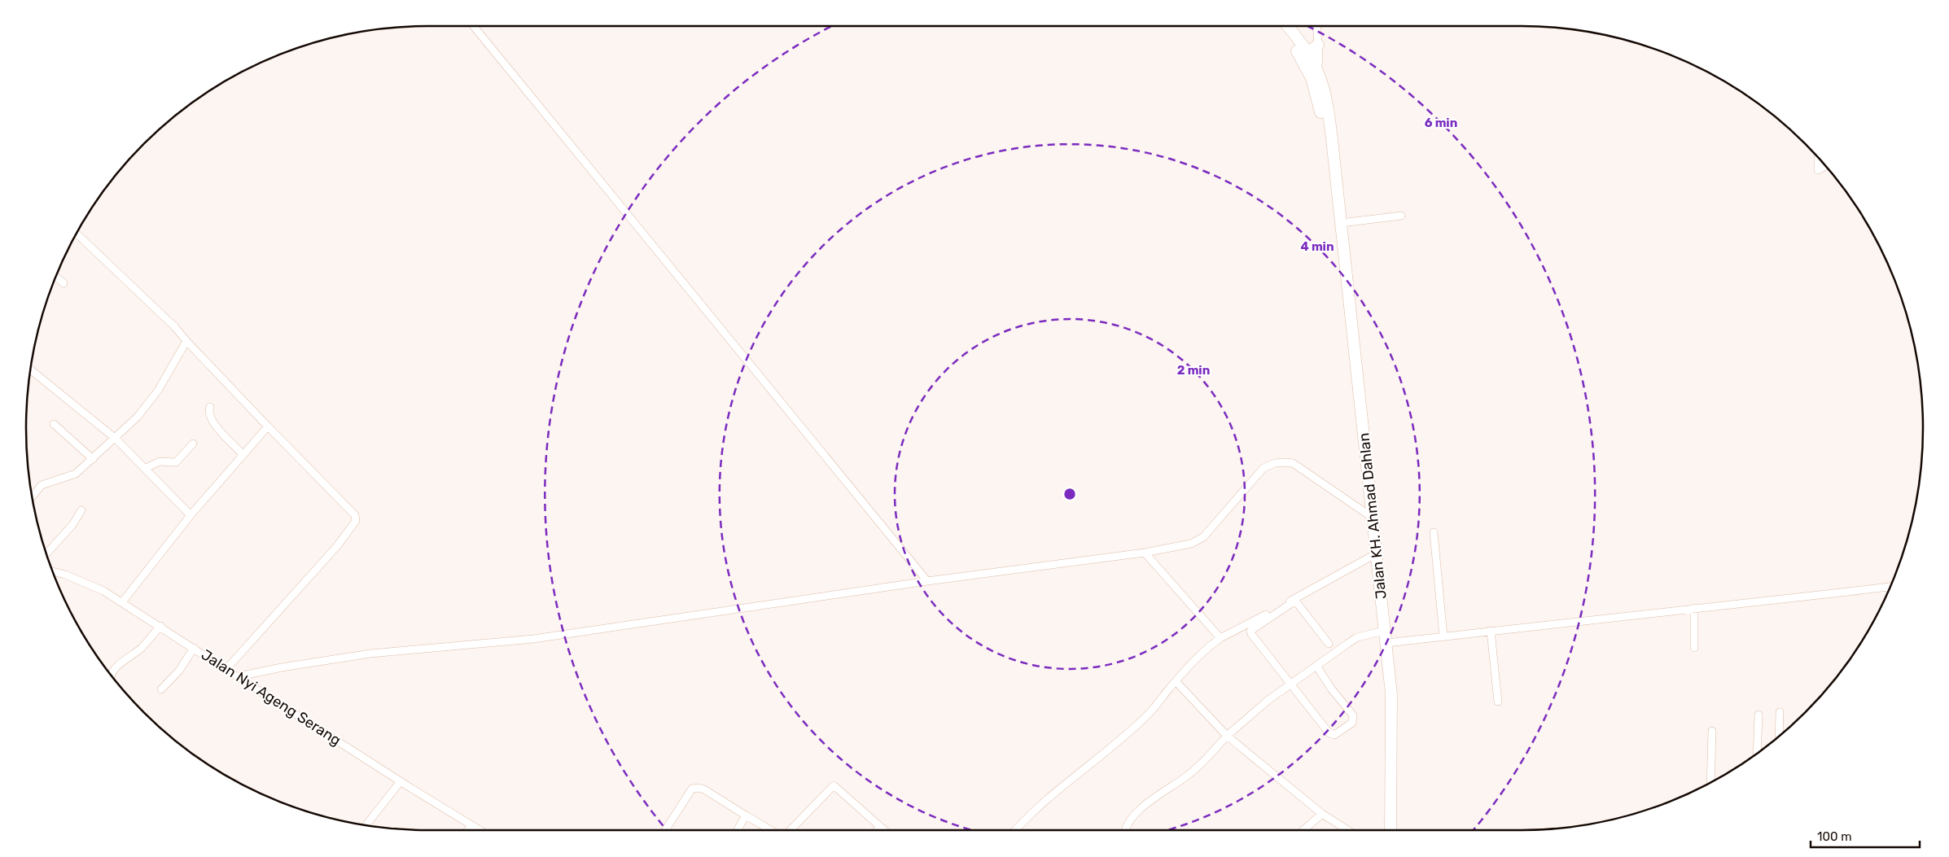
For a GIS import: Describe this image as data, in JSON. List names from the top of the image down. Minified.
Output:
{"streets":{"highway":["Jalan KH. Ahmad Dahlan"],"street":["Jalan Nyi Ageng Serang"]},"scale_bar":"100 m","rings":["6 min","4 min","2 min"]}
